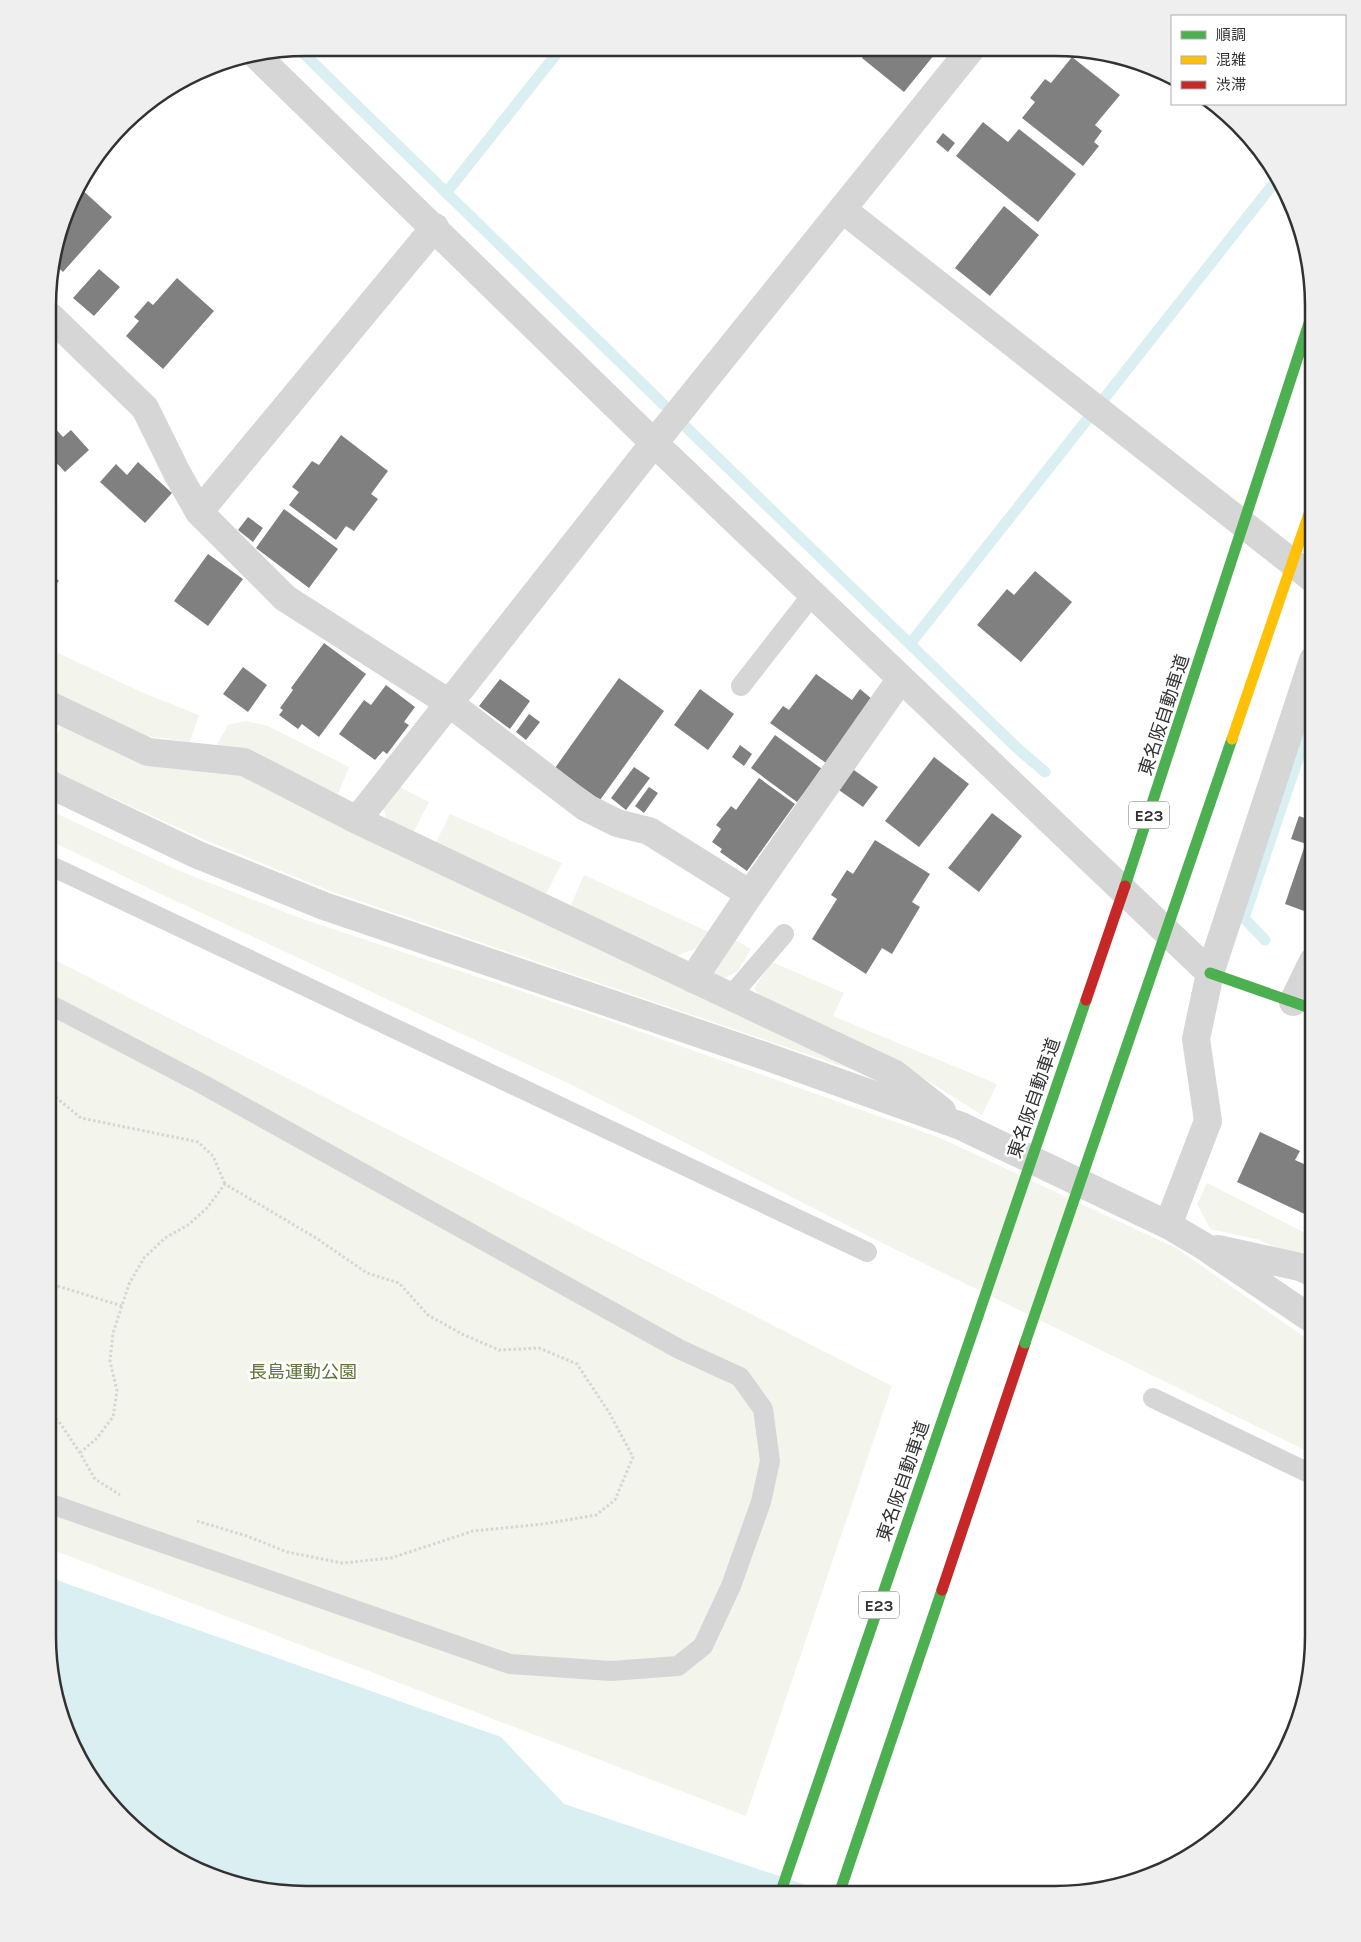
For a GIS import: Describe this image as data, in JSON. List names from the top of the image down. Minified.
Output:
{"streets":{"main road":["東名阪自動車道","E23"]},"parks":["長島運動公園"],"legend":["順調","混雑","渋滞"]}
